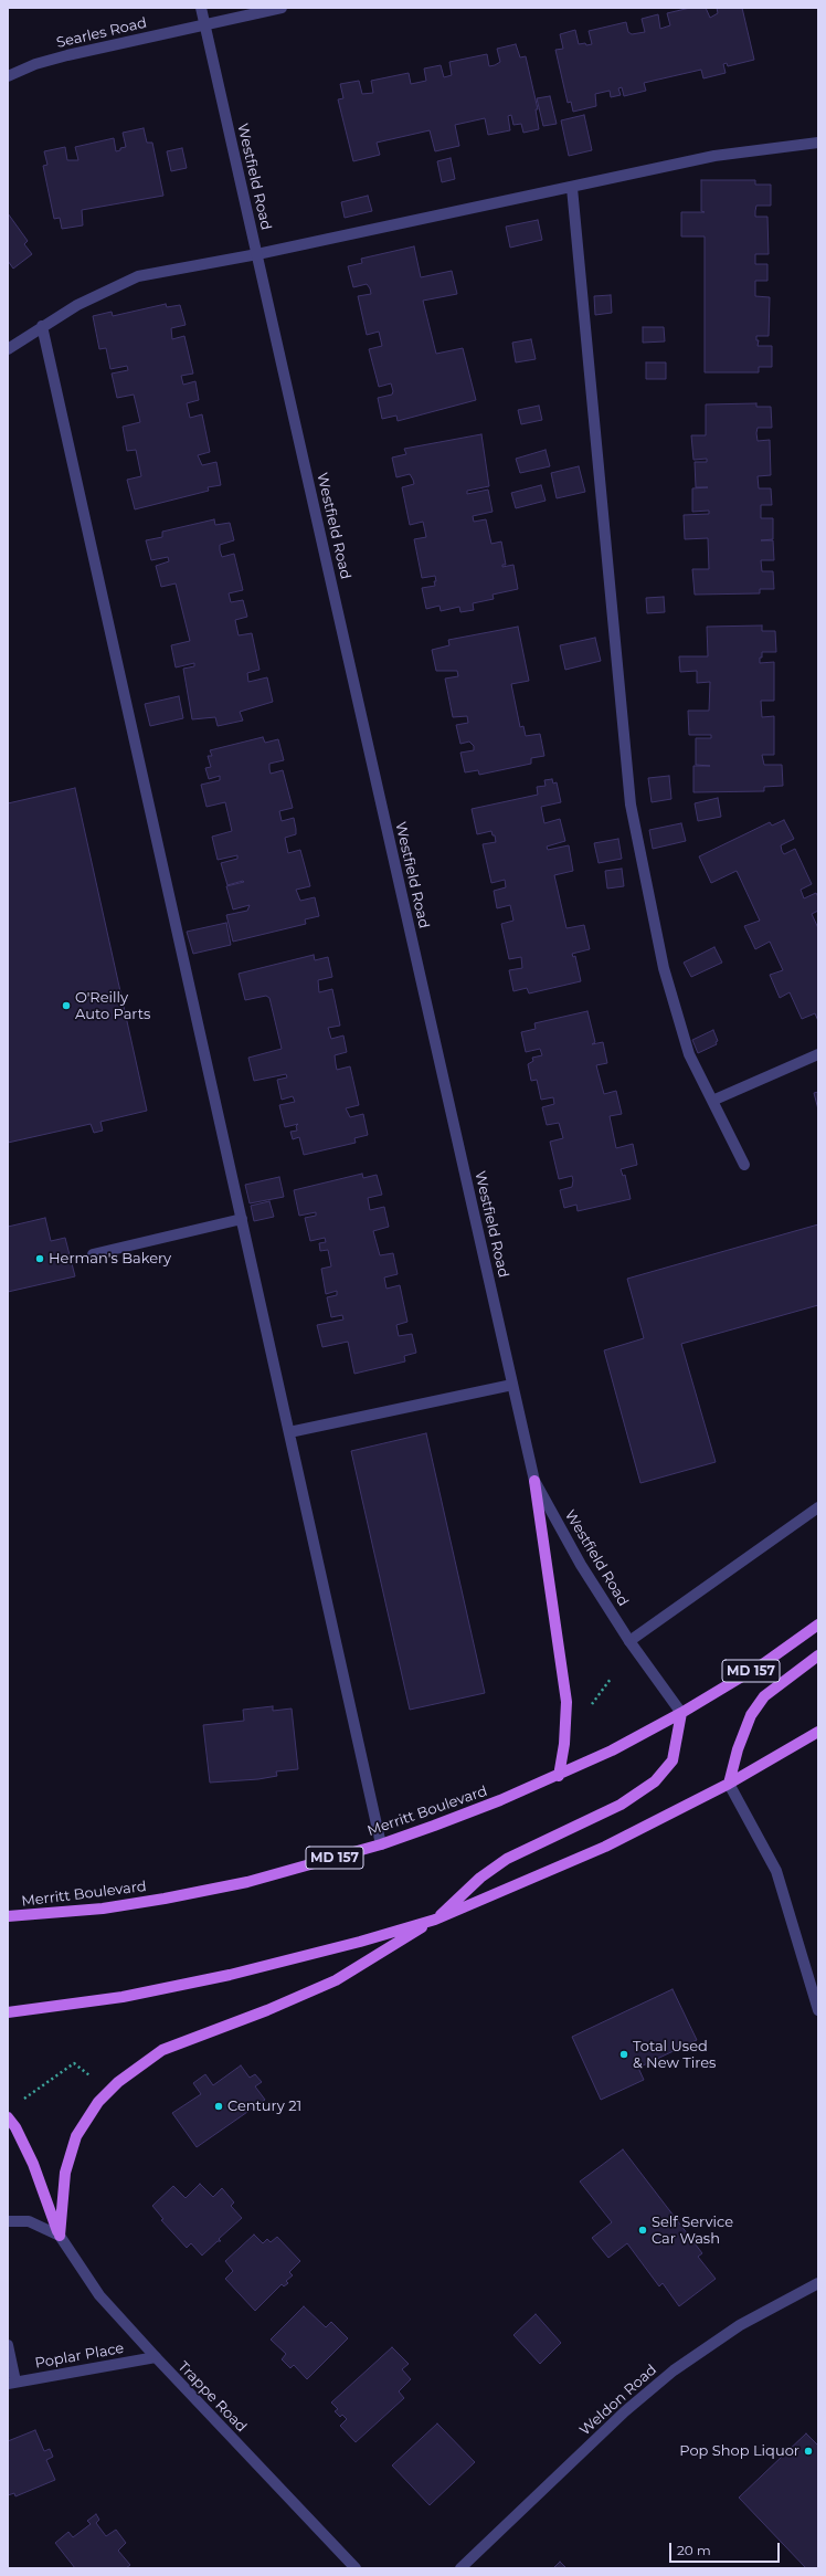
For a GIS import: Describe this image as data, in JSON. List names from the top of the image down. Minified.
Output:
{"streets":{"main road":["MD 157","Merritt Boulevard"],"street":["Searles Road","Westfield Road","Poplar Place","Trappe Road","Weldon Road"]},"crossings":[["Searles Road","Westfield Road"],["Westfield Road","Merritt Boulevard"],["Poplar Place","Trappe Road"]],"places":["O'Reilly Auto Parts","Herman's Bakery","Total Used & New Tires","Century 21","Self Service Car Wash","Pop Shop Liquor"],"scale_bar":"20 m"}
